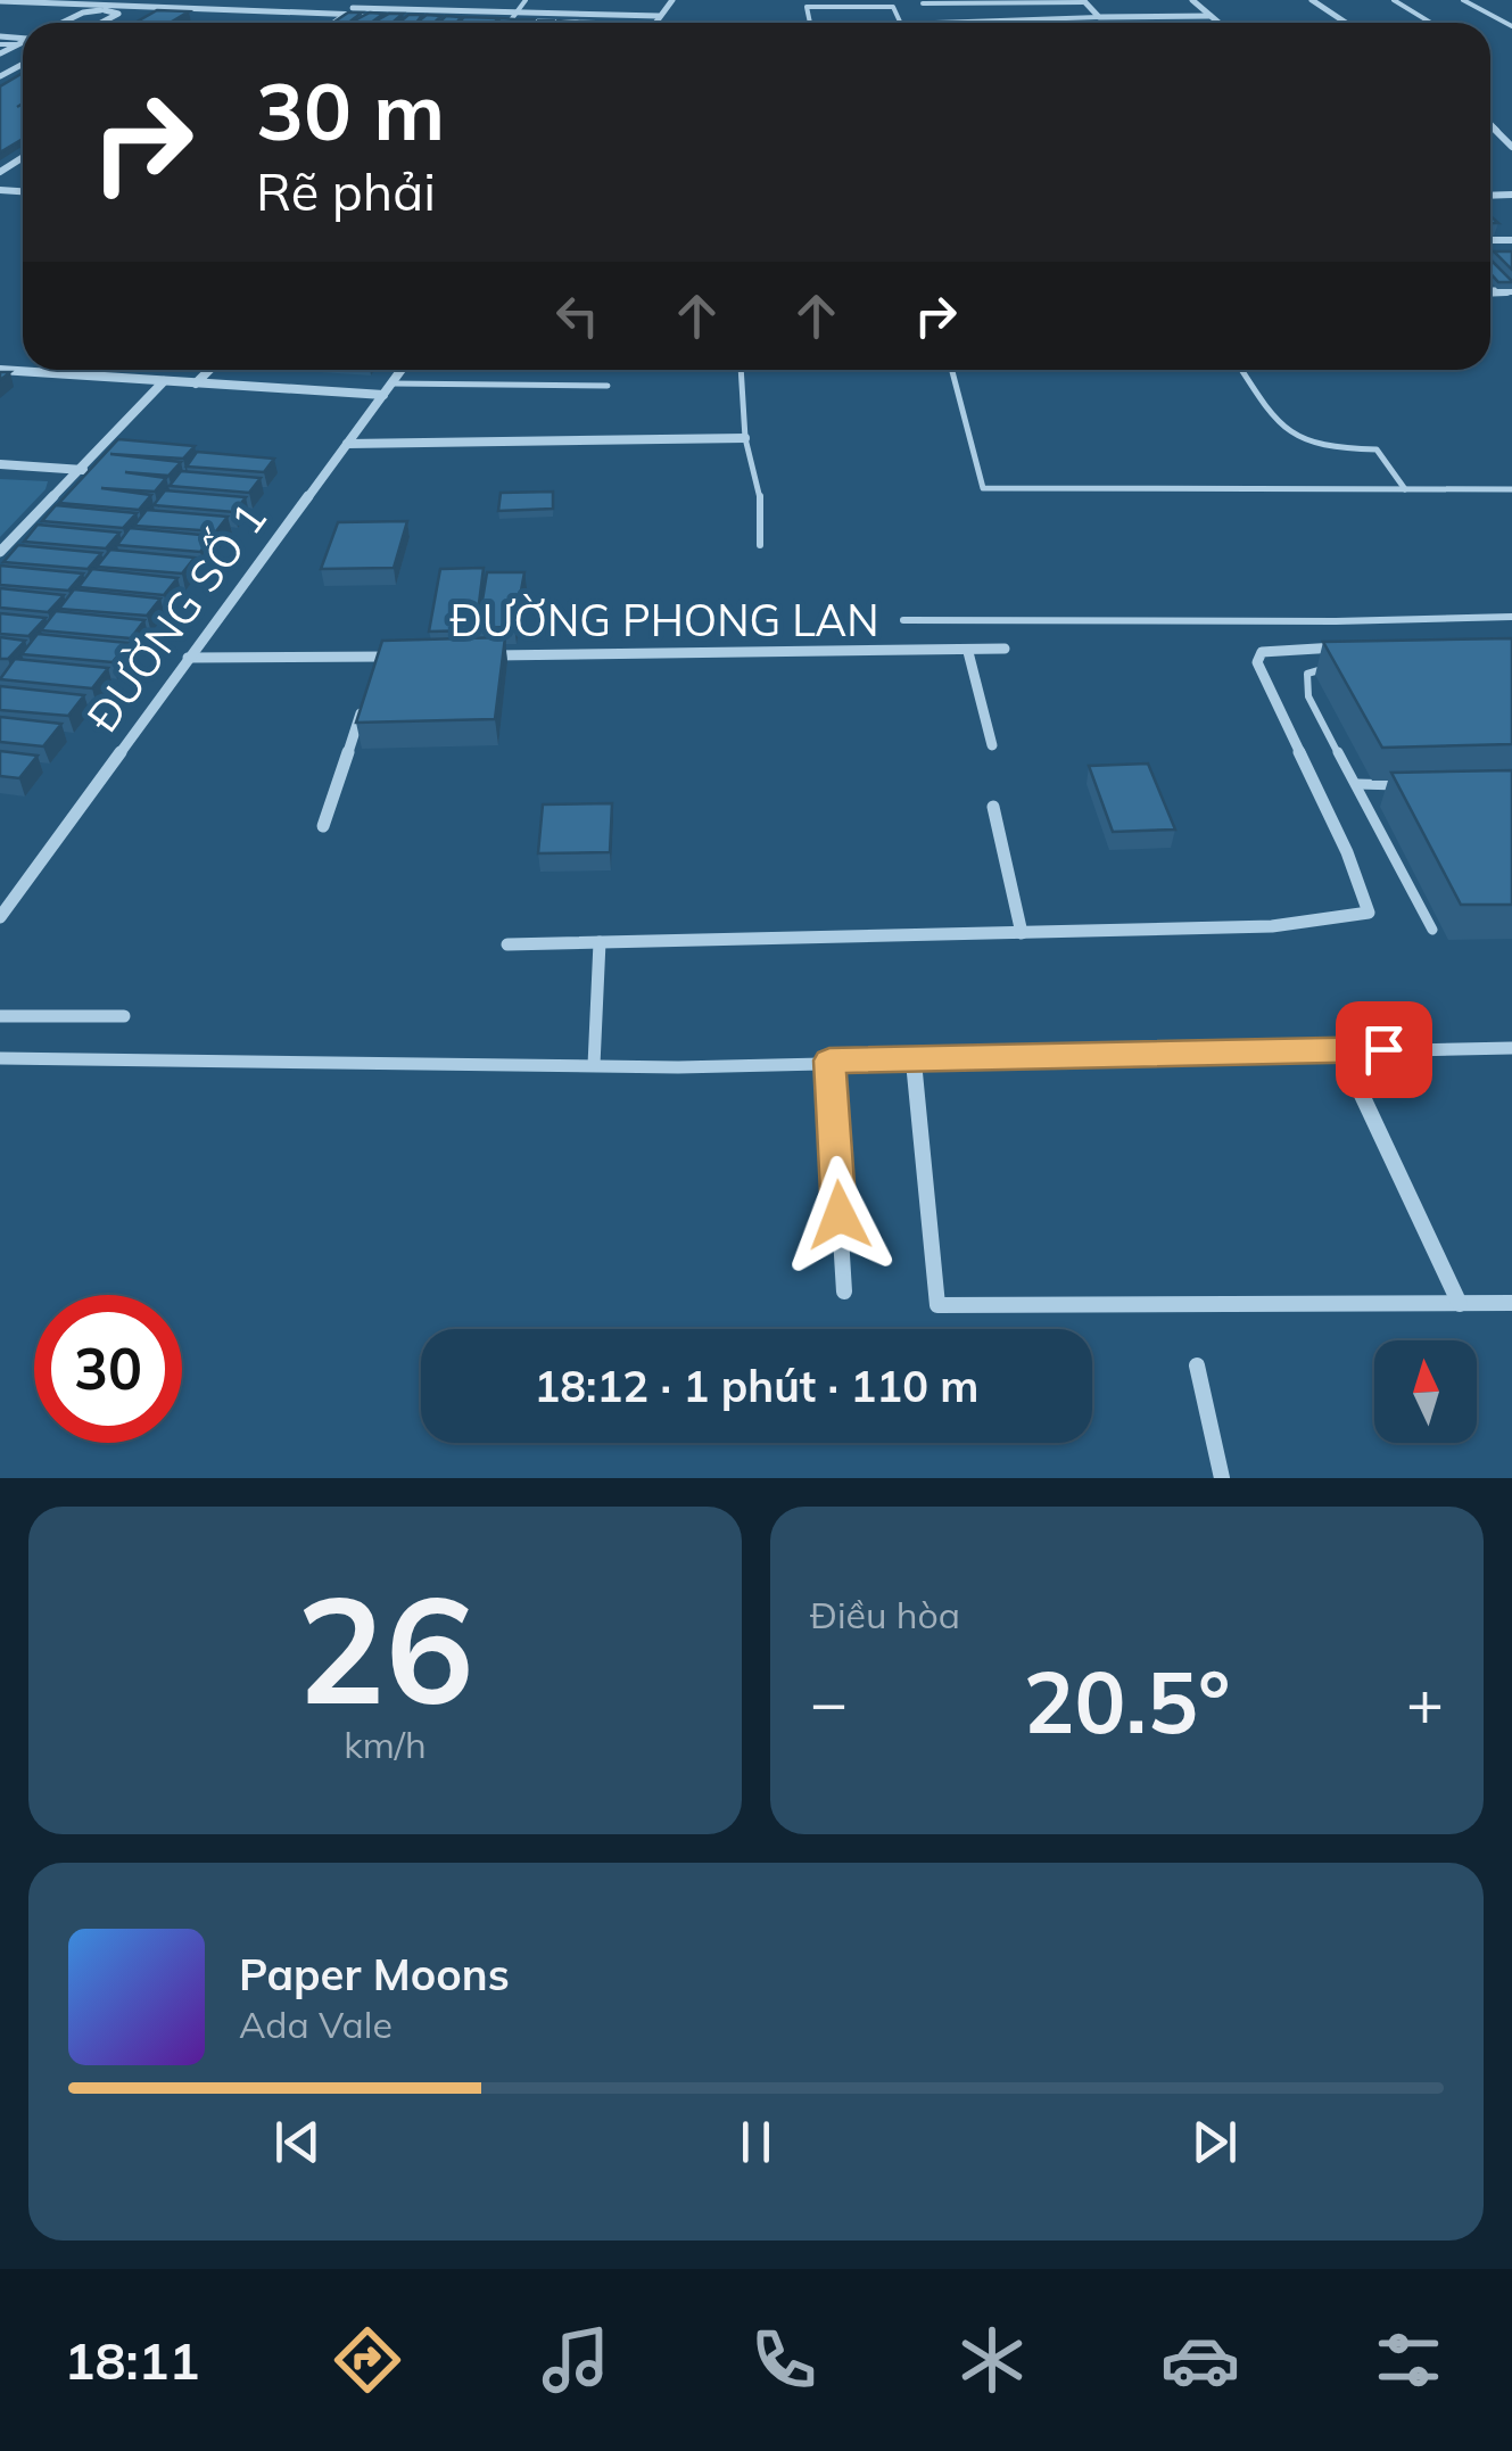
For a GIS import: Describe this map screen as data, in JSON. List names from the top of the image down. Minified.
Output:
{"streets":{"street":["ĐƯỜNG SỐ 1","ĐƯỜNG PHONG LAN"]},"crossings":[["ĐƯỜNG SỐ 1","ĐƯỜNG PHONG LAN"]],"north":"top","page":{"turn":["30 m","Rẽ phải"],"limit":"30","trip":"18:12 · 1 phút · 110 m","tile":[["26","km/h"],"Điều hòa"],"heat":["−","20.5°","+"],"song":["Paper Moons","Ada Vale"],"tabs":"18:11"}}
